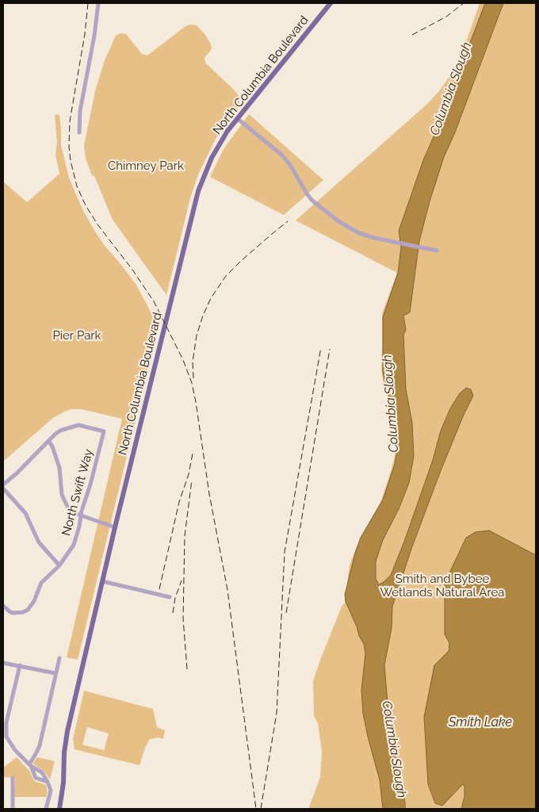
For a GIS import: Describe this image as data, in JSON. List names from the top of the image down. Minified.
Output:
{"streets":{"main road":["North Columbia Boulevard"],"street":["North Swift Way"]},"water":["Columbia Slough","Smith Lake"],"parks":["Chimney Park","Pier Park","Smith and Bybee Wetlands Natural Area"]}
